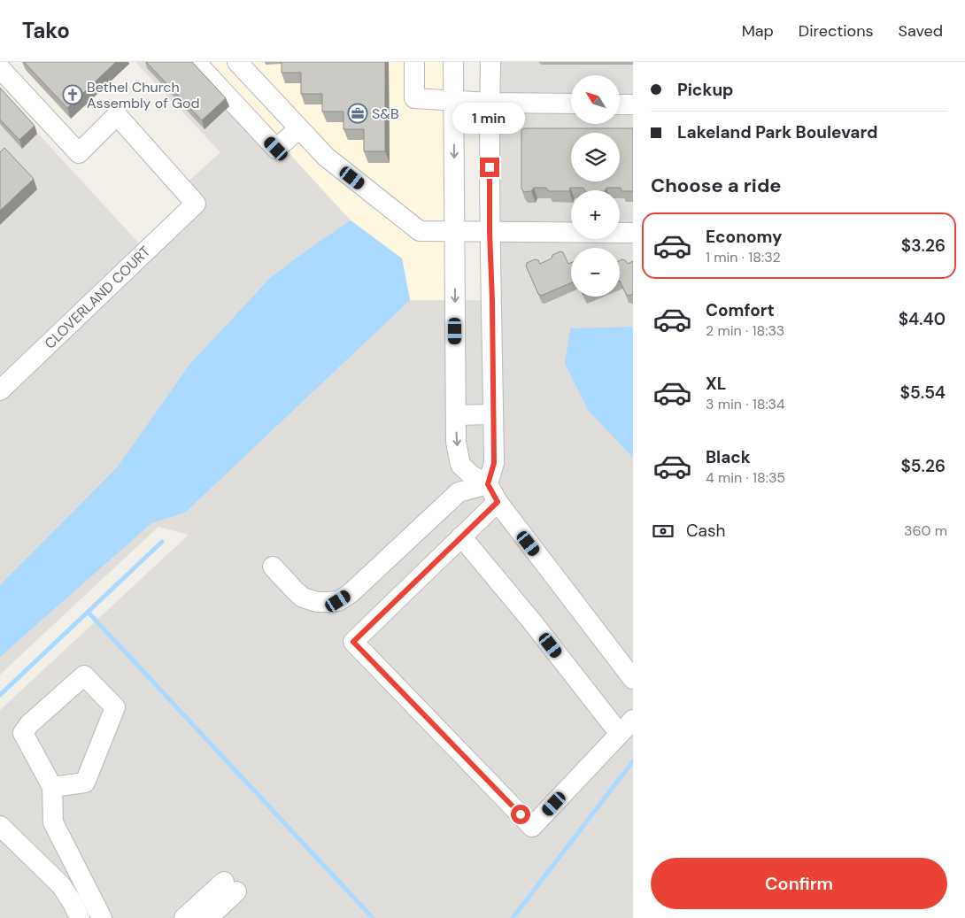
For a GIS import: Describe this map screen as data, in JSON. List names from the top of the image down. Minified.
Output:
{"streets":{"street":["CLOVERLAND COURT"]},"places":{"church":["Bethel Church Assembly of God"],"office":["S&B"]},"north":"top left","page":{"header":"Tako","nav":["Map","Directions","Saved"],"banner":["Pickup","Lakeland Park Boulevard"],"map_buttons":["+","−"],"bubble":"1 min","heading":"Choose a ride","list":[{"name":"Economy","note":"1 min · 18:32","value":"$3.26"},{"name":"Comfort","note":"2 min · 18:33","value":"$4.40"},{"name":"XL","note":"3 min · 18:34","value":"$5.54"},{"name":"Black","note":"4 min · 18:35","value":"$5.26"}],"pay":["Cash","360 m"],"buttons":"Confirm"}}
